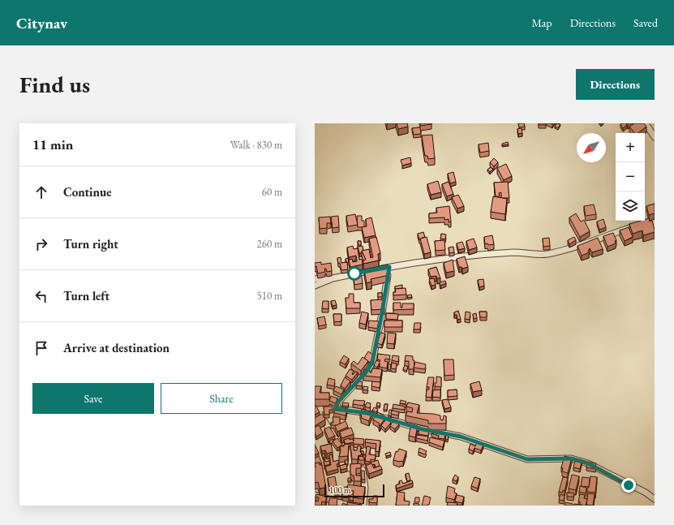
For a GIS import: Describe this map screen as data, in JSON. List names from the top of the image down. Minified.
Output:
{"scale_bar":"100 m","north":"bottom left","page":{"header":"Citynav","nav":["Map","Directions","Saved"],"buttons":["Directions",["Save","Share"]],"title":"Find us","heading":["11 min","Walk · 830 m"],"map_buttons":["+","−"],"list":[["Continue","60 m"],["Turn right","260 m"],["Turn left","510 m"],"Arrive at destination"],"scale":"100 m"}}
